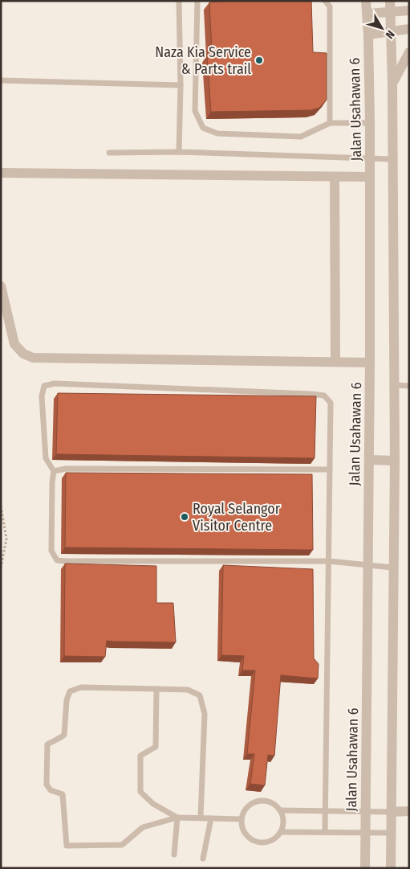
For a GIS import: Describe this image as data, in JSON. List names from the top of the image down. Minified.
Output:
{"streets":{"street":["Jalan Usahawan 6"]},"places":["Naza Kia Service & Parts trail","Royal Selangor Visitor Centre"],"north":"bottom right"}
